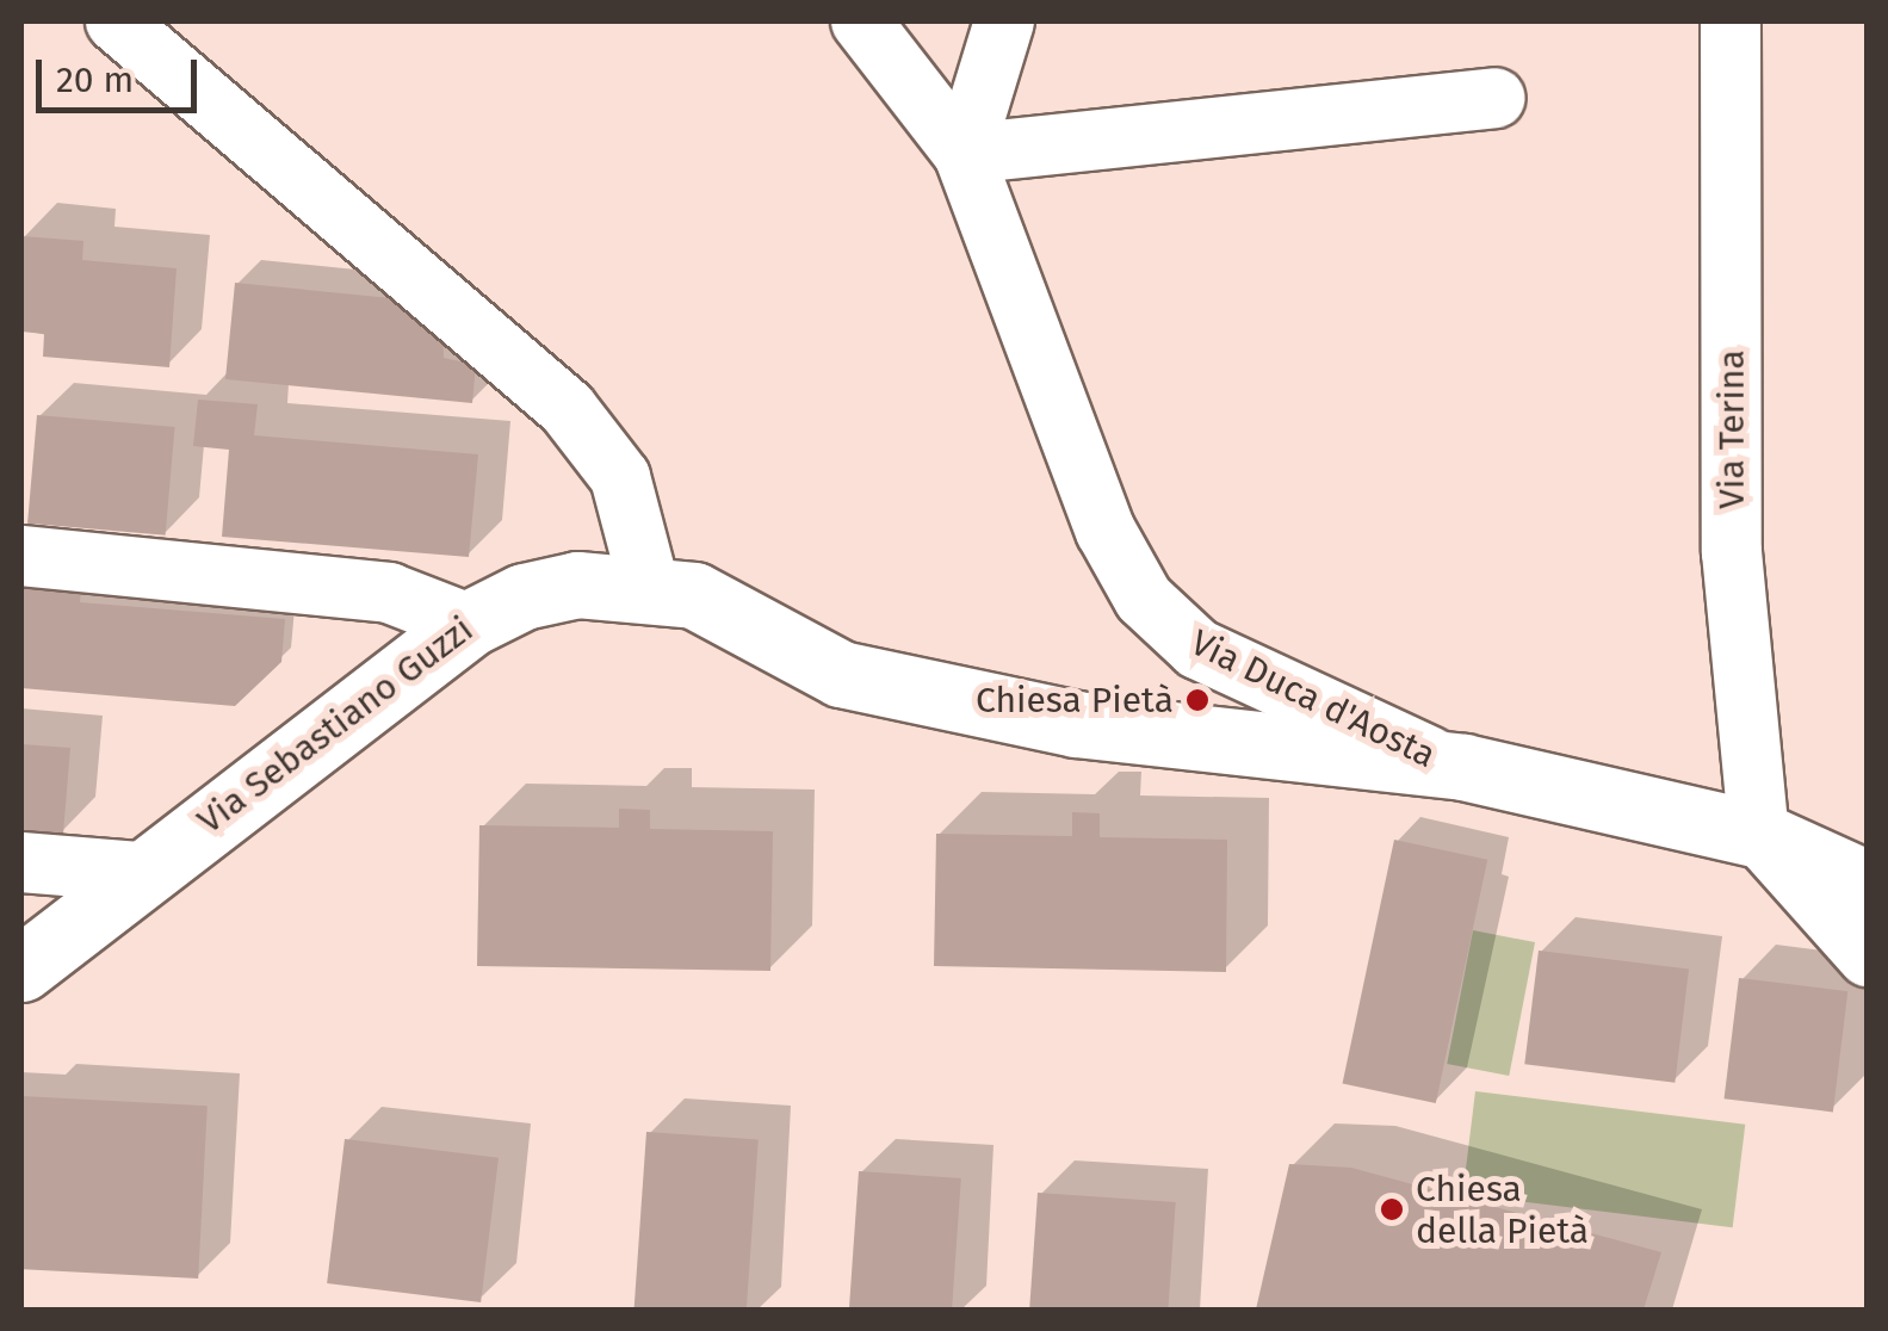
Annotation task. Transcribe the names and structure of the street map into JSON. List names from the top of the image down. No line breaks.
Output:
{"streets":{"main road":["Via Duca d'Aosta","Via Sebastiano Guzzi"],"street":["Via Terina"]},"crossings":[["Via Terina","Via Duca d'Aosta"],["Via Duca d'Aosta","Via Sebastiano Guzzi"]],"places":["Chiesa Pietà","Chiesa della Pietà"],"scale_bar":"20 m"}
